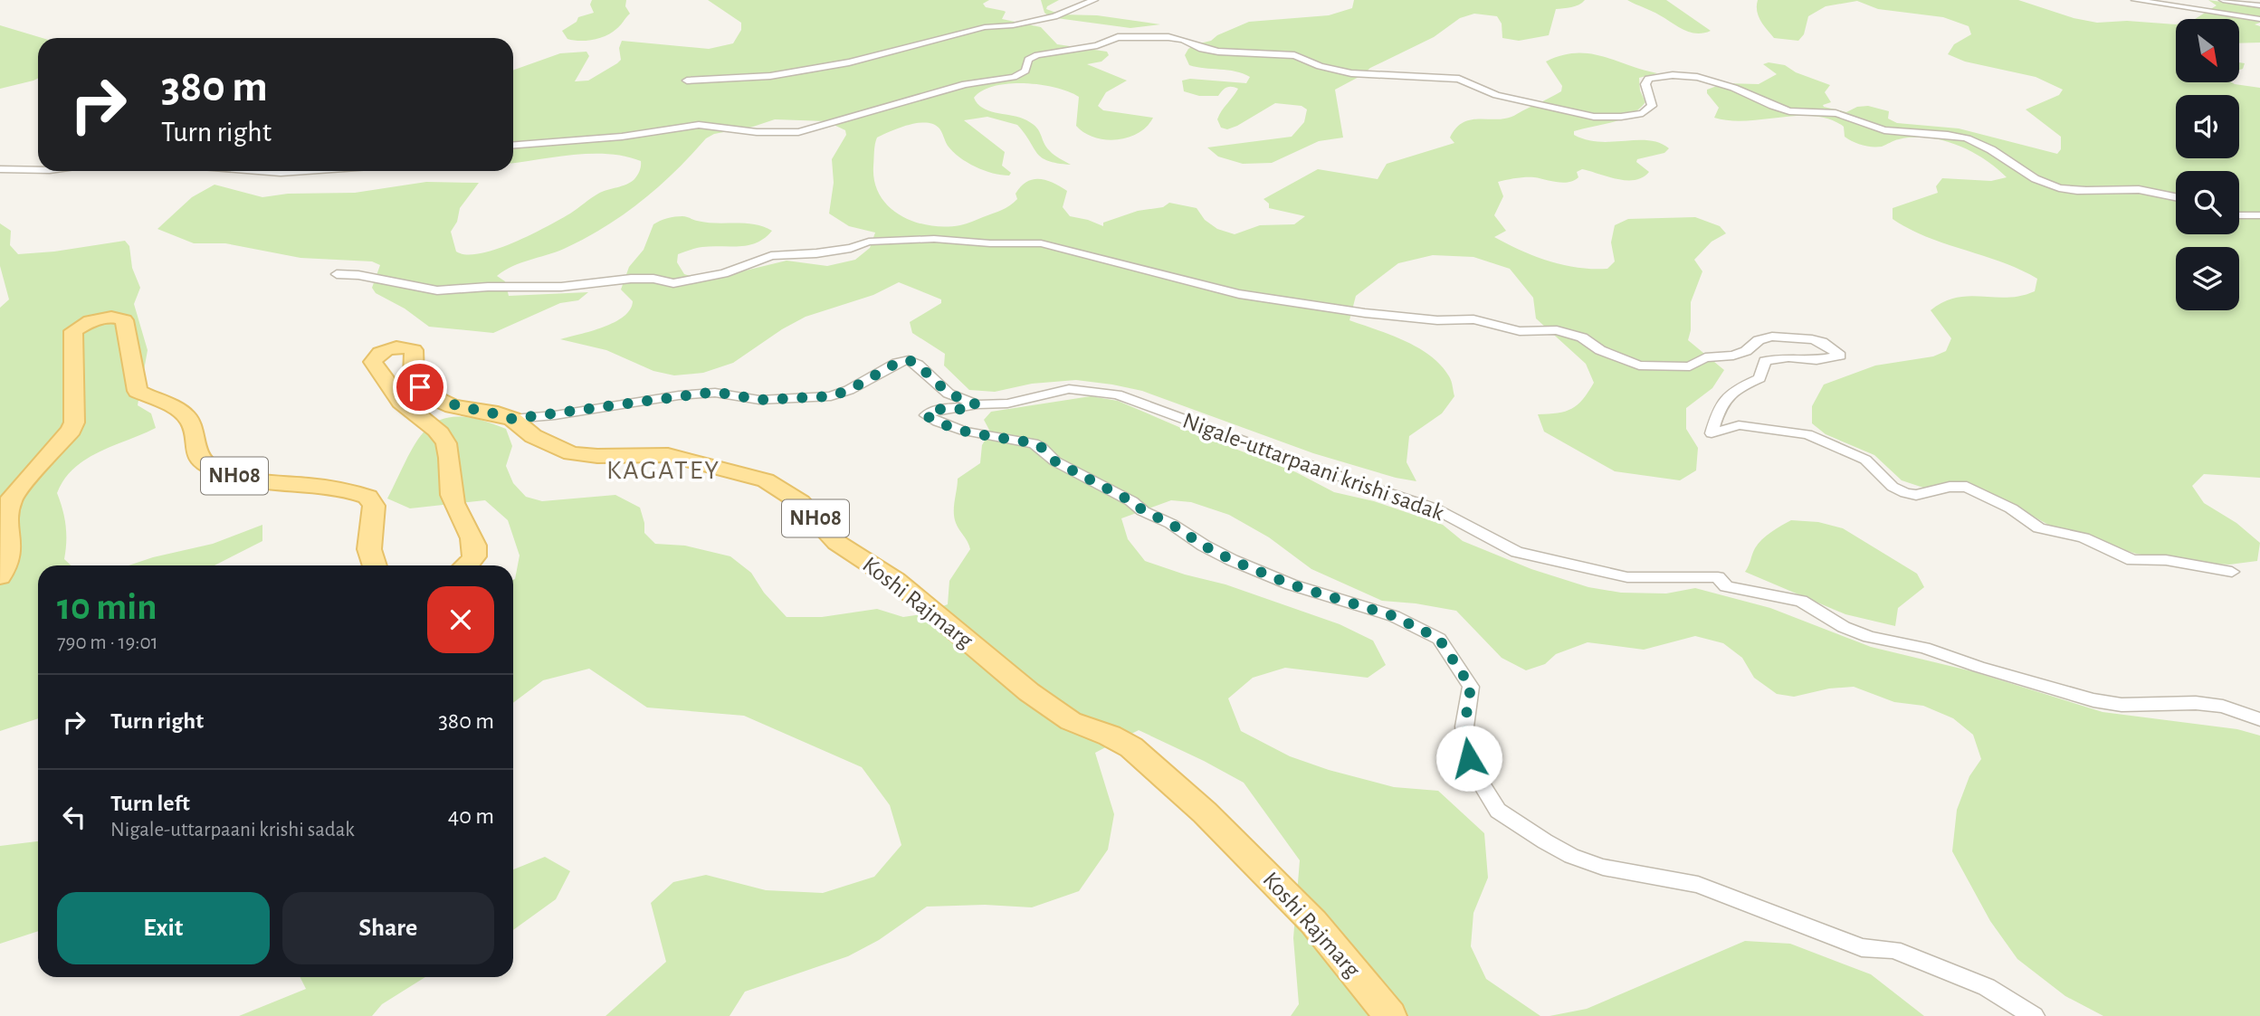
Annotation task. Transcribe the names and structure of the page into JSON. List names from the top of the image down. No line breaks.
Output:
{"streets":{"main road":["NH08","Koshi Rajmarg"],"street":["Nigale-uttarpaani krishi sadak"]},"crossings":[["Nigale-uttarpaani krishi sadak","Koshi Rajmarg"]],"districts":["KAGATEY"],"north":"bottom right","page":{"turn":["380 m","Turn right"],"heading":["10 min","790 m · 19:01"],"list":[{"name":"Turn right","value":"380 m"},{"name":"Turn left","note":"Nigale-uttarpaani krishi sadak","value":"40 m"}],"buttons":["Exit","Share"]}}
